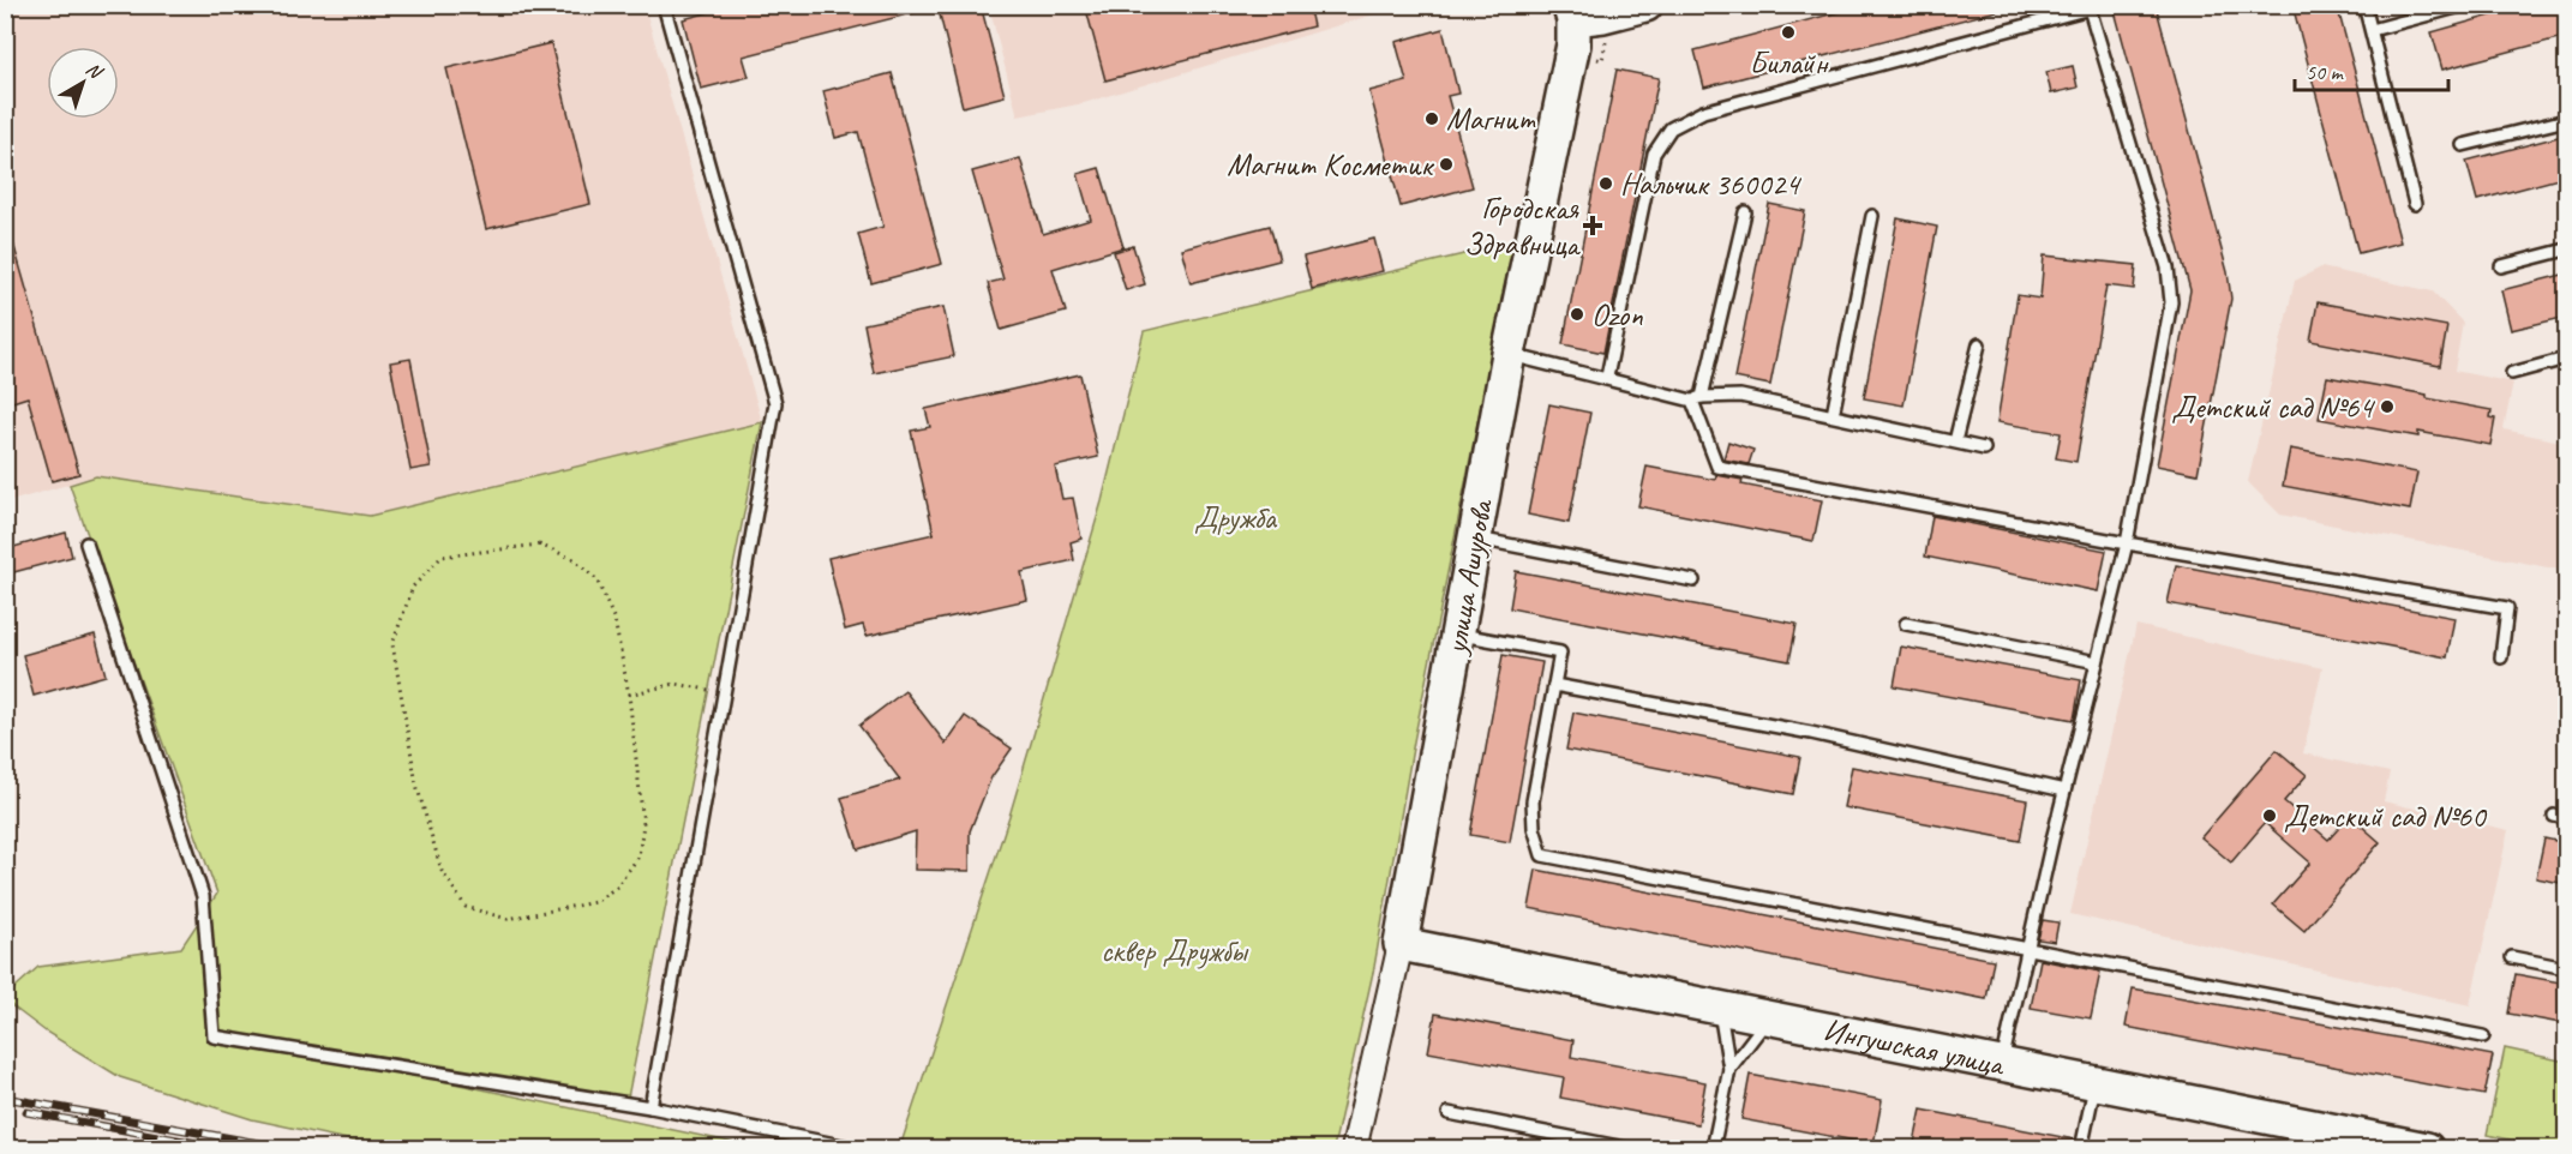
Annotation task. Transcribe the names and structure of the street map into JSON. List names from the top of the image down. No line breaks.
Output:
{"streets":{"street":["улица Ашурова","Ингушская улица"]},"crossings":[["улица Ашурова","Ингушская улица"]],"parks":["Дружба","сквер Дружбы"],"places":{"other":["Билайн","Магнит","Магнит Косметик","Нальчик 360024","Ozon","Детский сад №64","Детский сад №60"],"health":["Городская Здравница"]},"scale_bar":"50 m","north":"top right"}
